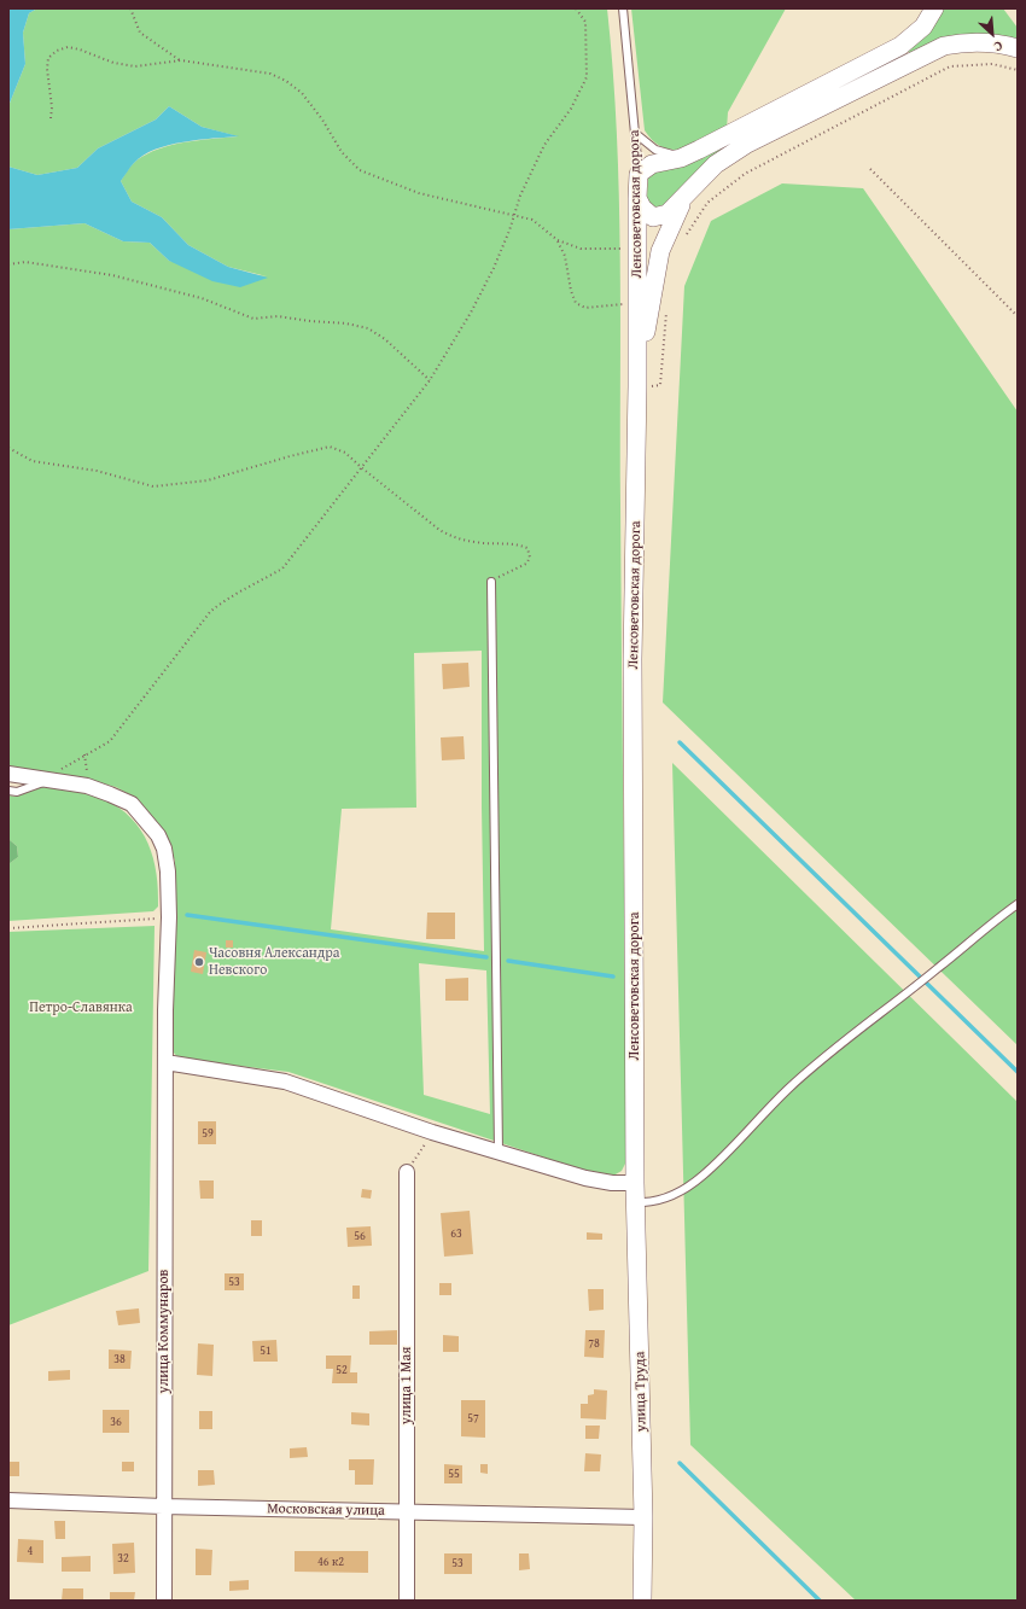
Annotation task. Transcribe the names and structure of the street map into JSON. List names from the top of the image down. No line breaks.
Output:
{"streets":{"street":["Ленсоветовская дорога","улица Коммунаров","улица 1 Мая","улица Труда","Московская улица"]},"crossings":[["Ленсоветовская дорога","улица Труда"],["улица Коммунаров","Московская улица"],["улица 1 Мая","Московская улица"],["улица Труда","Московская улица"]],"parks":["Петро-Славянка"],"places":["Часовня Александра Невского"],"house_numbers":["59","63","56","53","78","51","38","52","57","36","55","4","32","46 к2","53"],"north":"bottom right"}
